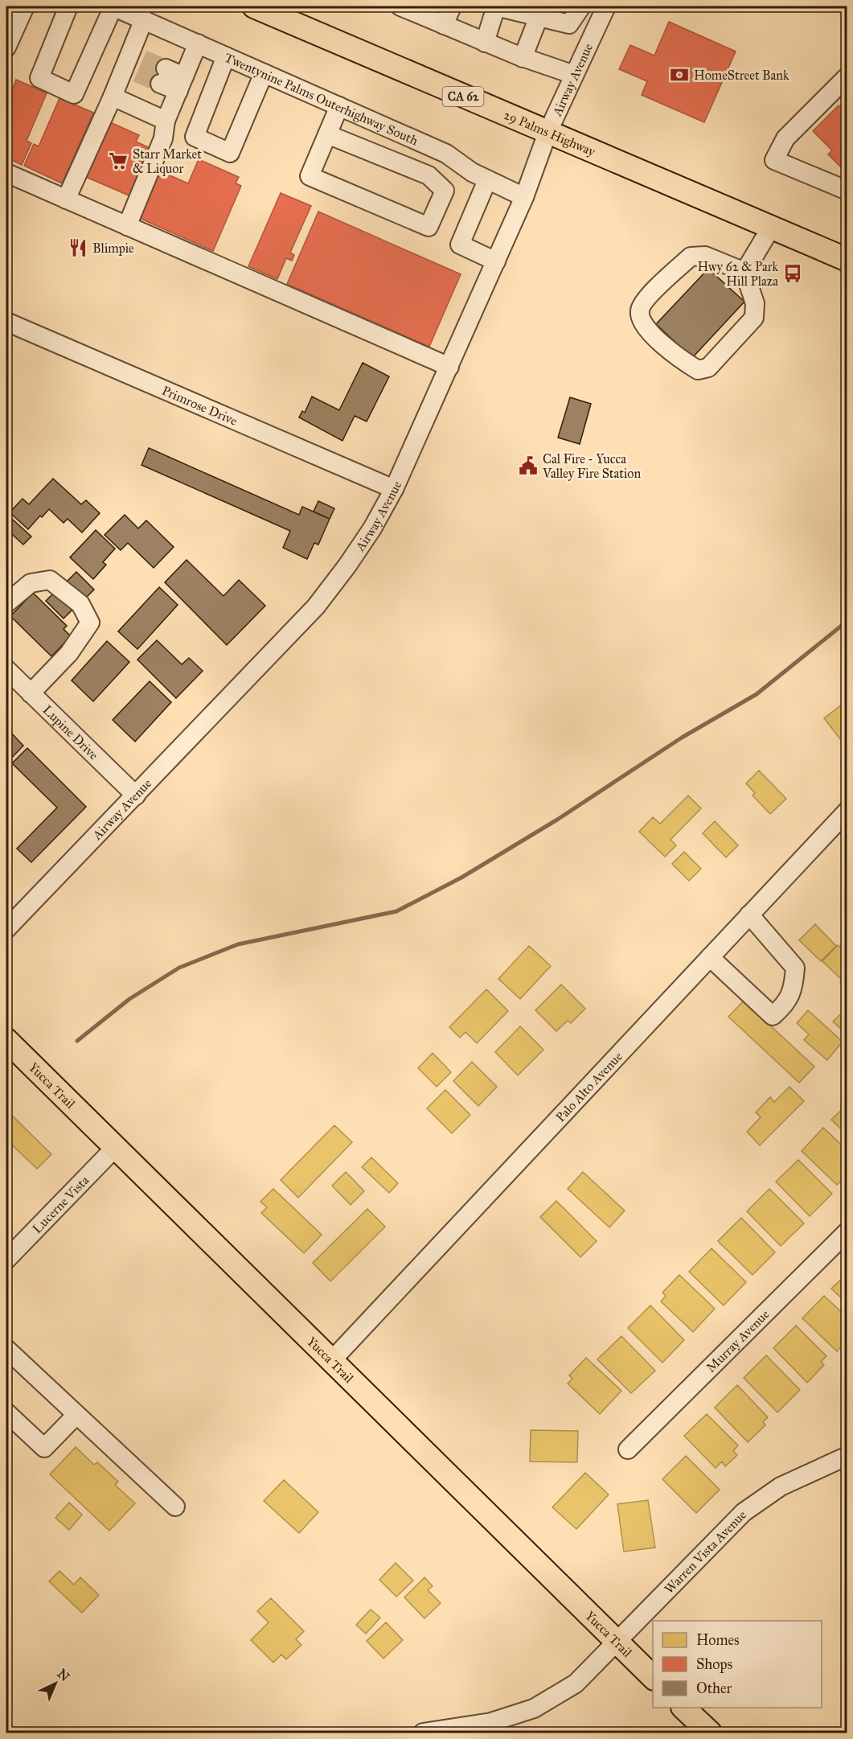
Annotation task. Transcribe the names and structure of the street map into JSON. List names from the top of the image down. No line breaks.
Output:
{"streets":{"main road":["CA 62","29 Palms Highway","Yucca Trail"],"street":["Airway Avenue","Twentynine Palms Outerhighway South","Primrose Drive","Lupine Drive","Palo Alto Avenue","Lucerne Vista","Murray Avenue","Warren Vista Avenue"]},"crossings":[["Airway Avenue","Twentynine Palms Outerhighway South"],["Airway Avenue","29 Palms Highway"],["Airway Avenue","Primrose Drive"],["Airway Avenue","Lupine Drive"],["Yucca Trail","Palo Alto Avenue"],["Yucca Trail","Lucerne Vista"],["Yucca Trail","Warren Vista Avenue"]],"places":{"bank":["HomeStreet Bank"],"supermarket":["Starr Market & Liquor"],"restaurant":["Blimpie"],"bus stop":["Hwy 62 & Park Hill Plaza"],"public building":["Cal Fire - Yucca Valley Fire Station"]},"legend":["Homes","Shops","Other"],"north":"top right"}
